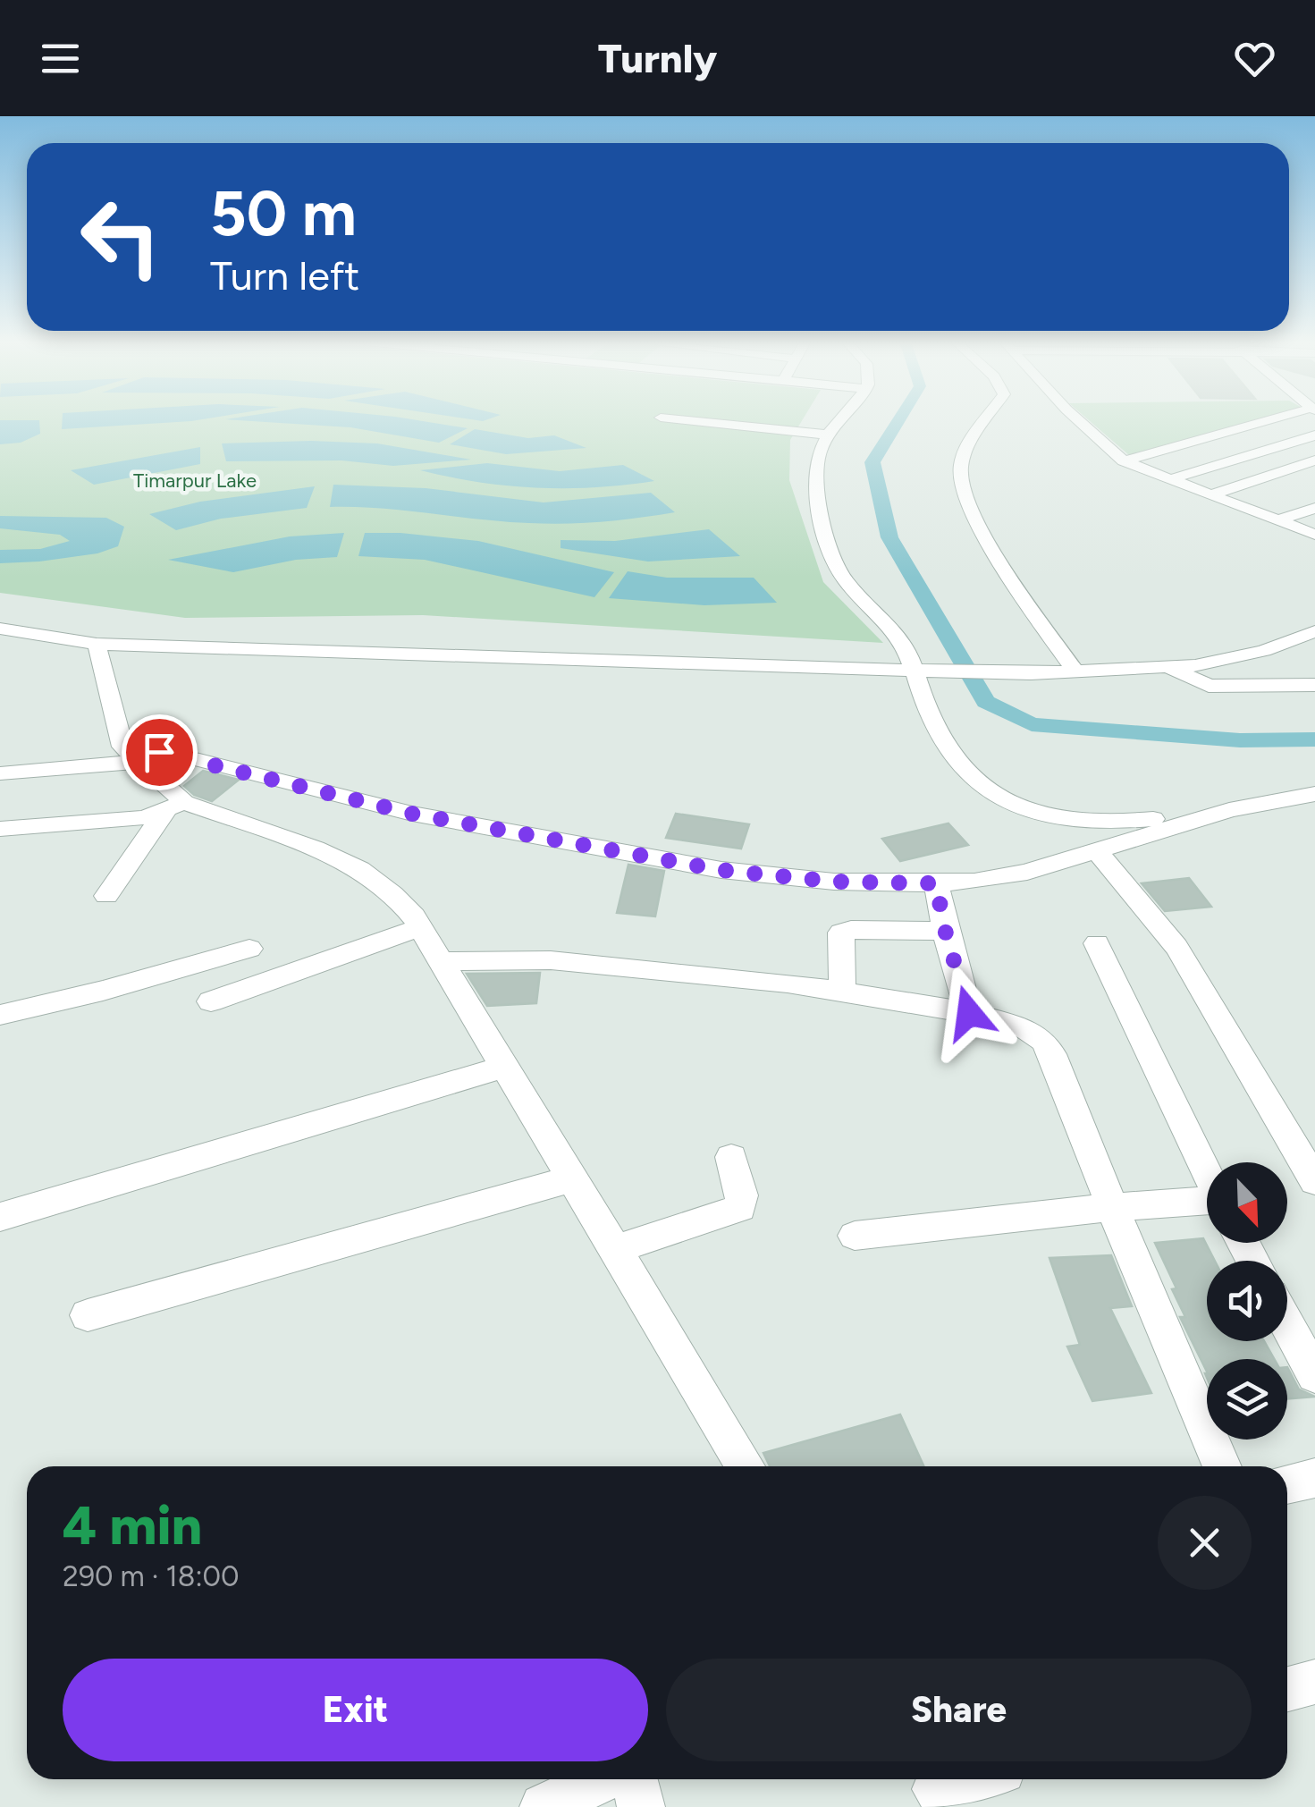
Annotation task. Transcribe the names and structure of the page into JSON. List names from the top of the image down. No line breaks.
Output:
{"parks":["Timarpur Lake"],"north":"bottom right","page":{"header":"Turnly","turn":["50 m","Turn left"],"heading":["4 min","290 m · 18:00"],"buttons":["Exit","Share"]}}
